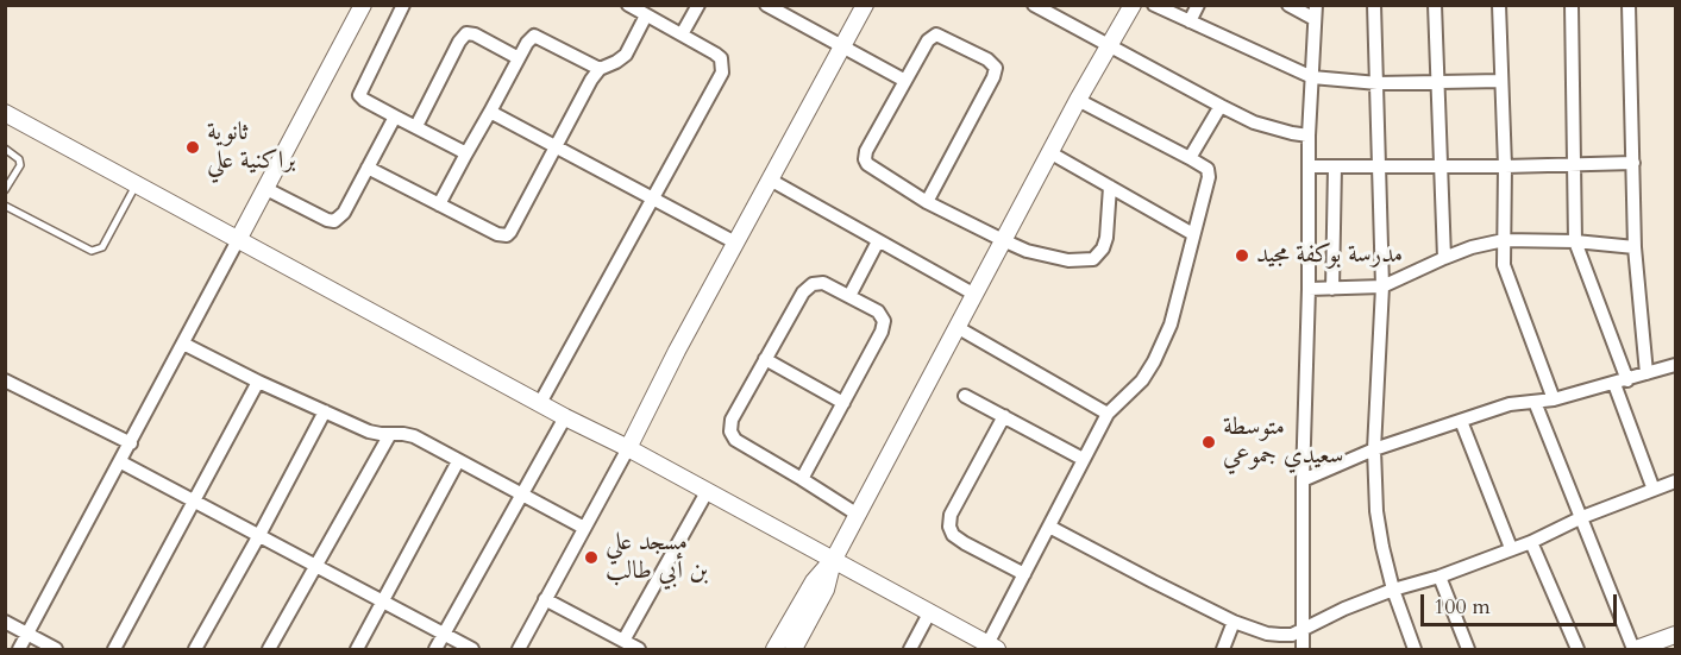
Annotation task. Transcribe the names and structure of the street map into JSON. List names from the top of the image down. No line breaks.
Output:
{"places":["ثانوية براكنية علي","مدرسة بوكفة مجيد","متوسطة سعيدي جموعي","مسجد علي بن أبي طالب"],"scale_bar":"100 m"}
